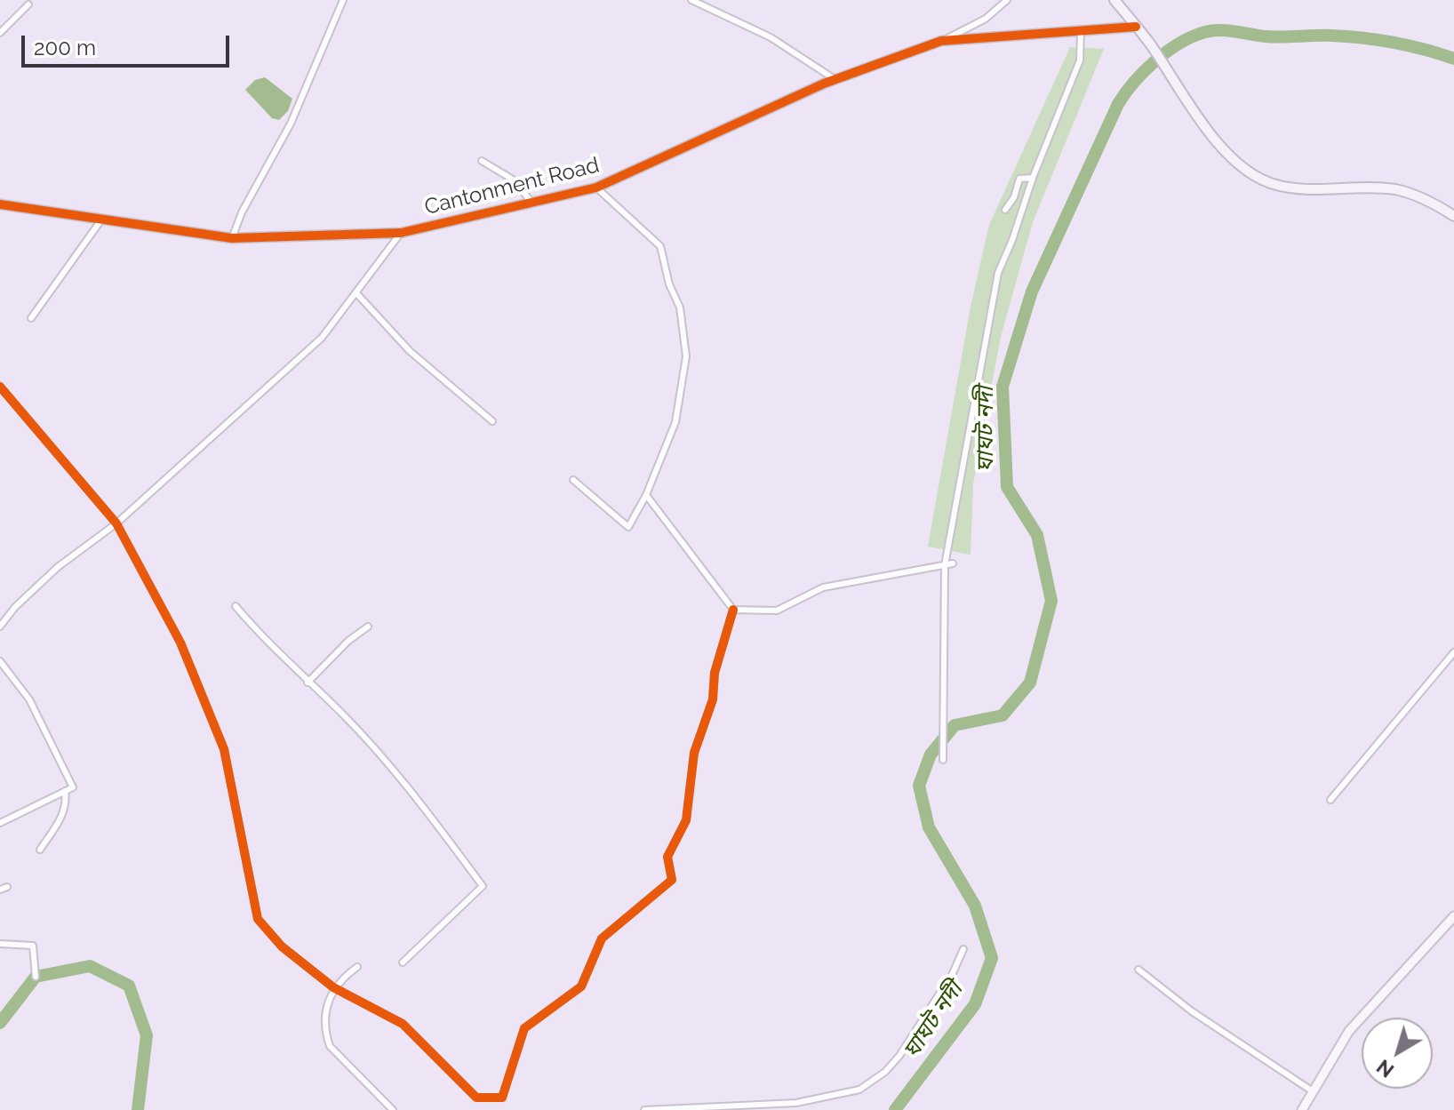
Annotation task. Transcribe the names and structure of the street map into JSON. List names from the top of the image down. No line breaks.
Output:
{"streets":{"street":["Cantonment Road"]},"water":["ঘাঘট নদী"],"scale_bar":"200 m","north":"bottom left"}
